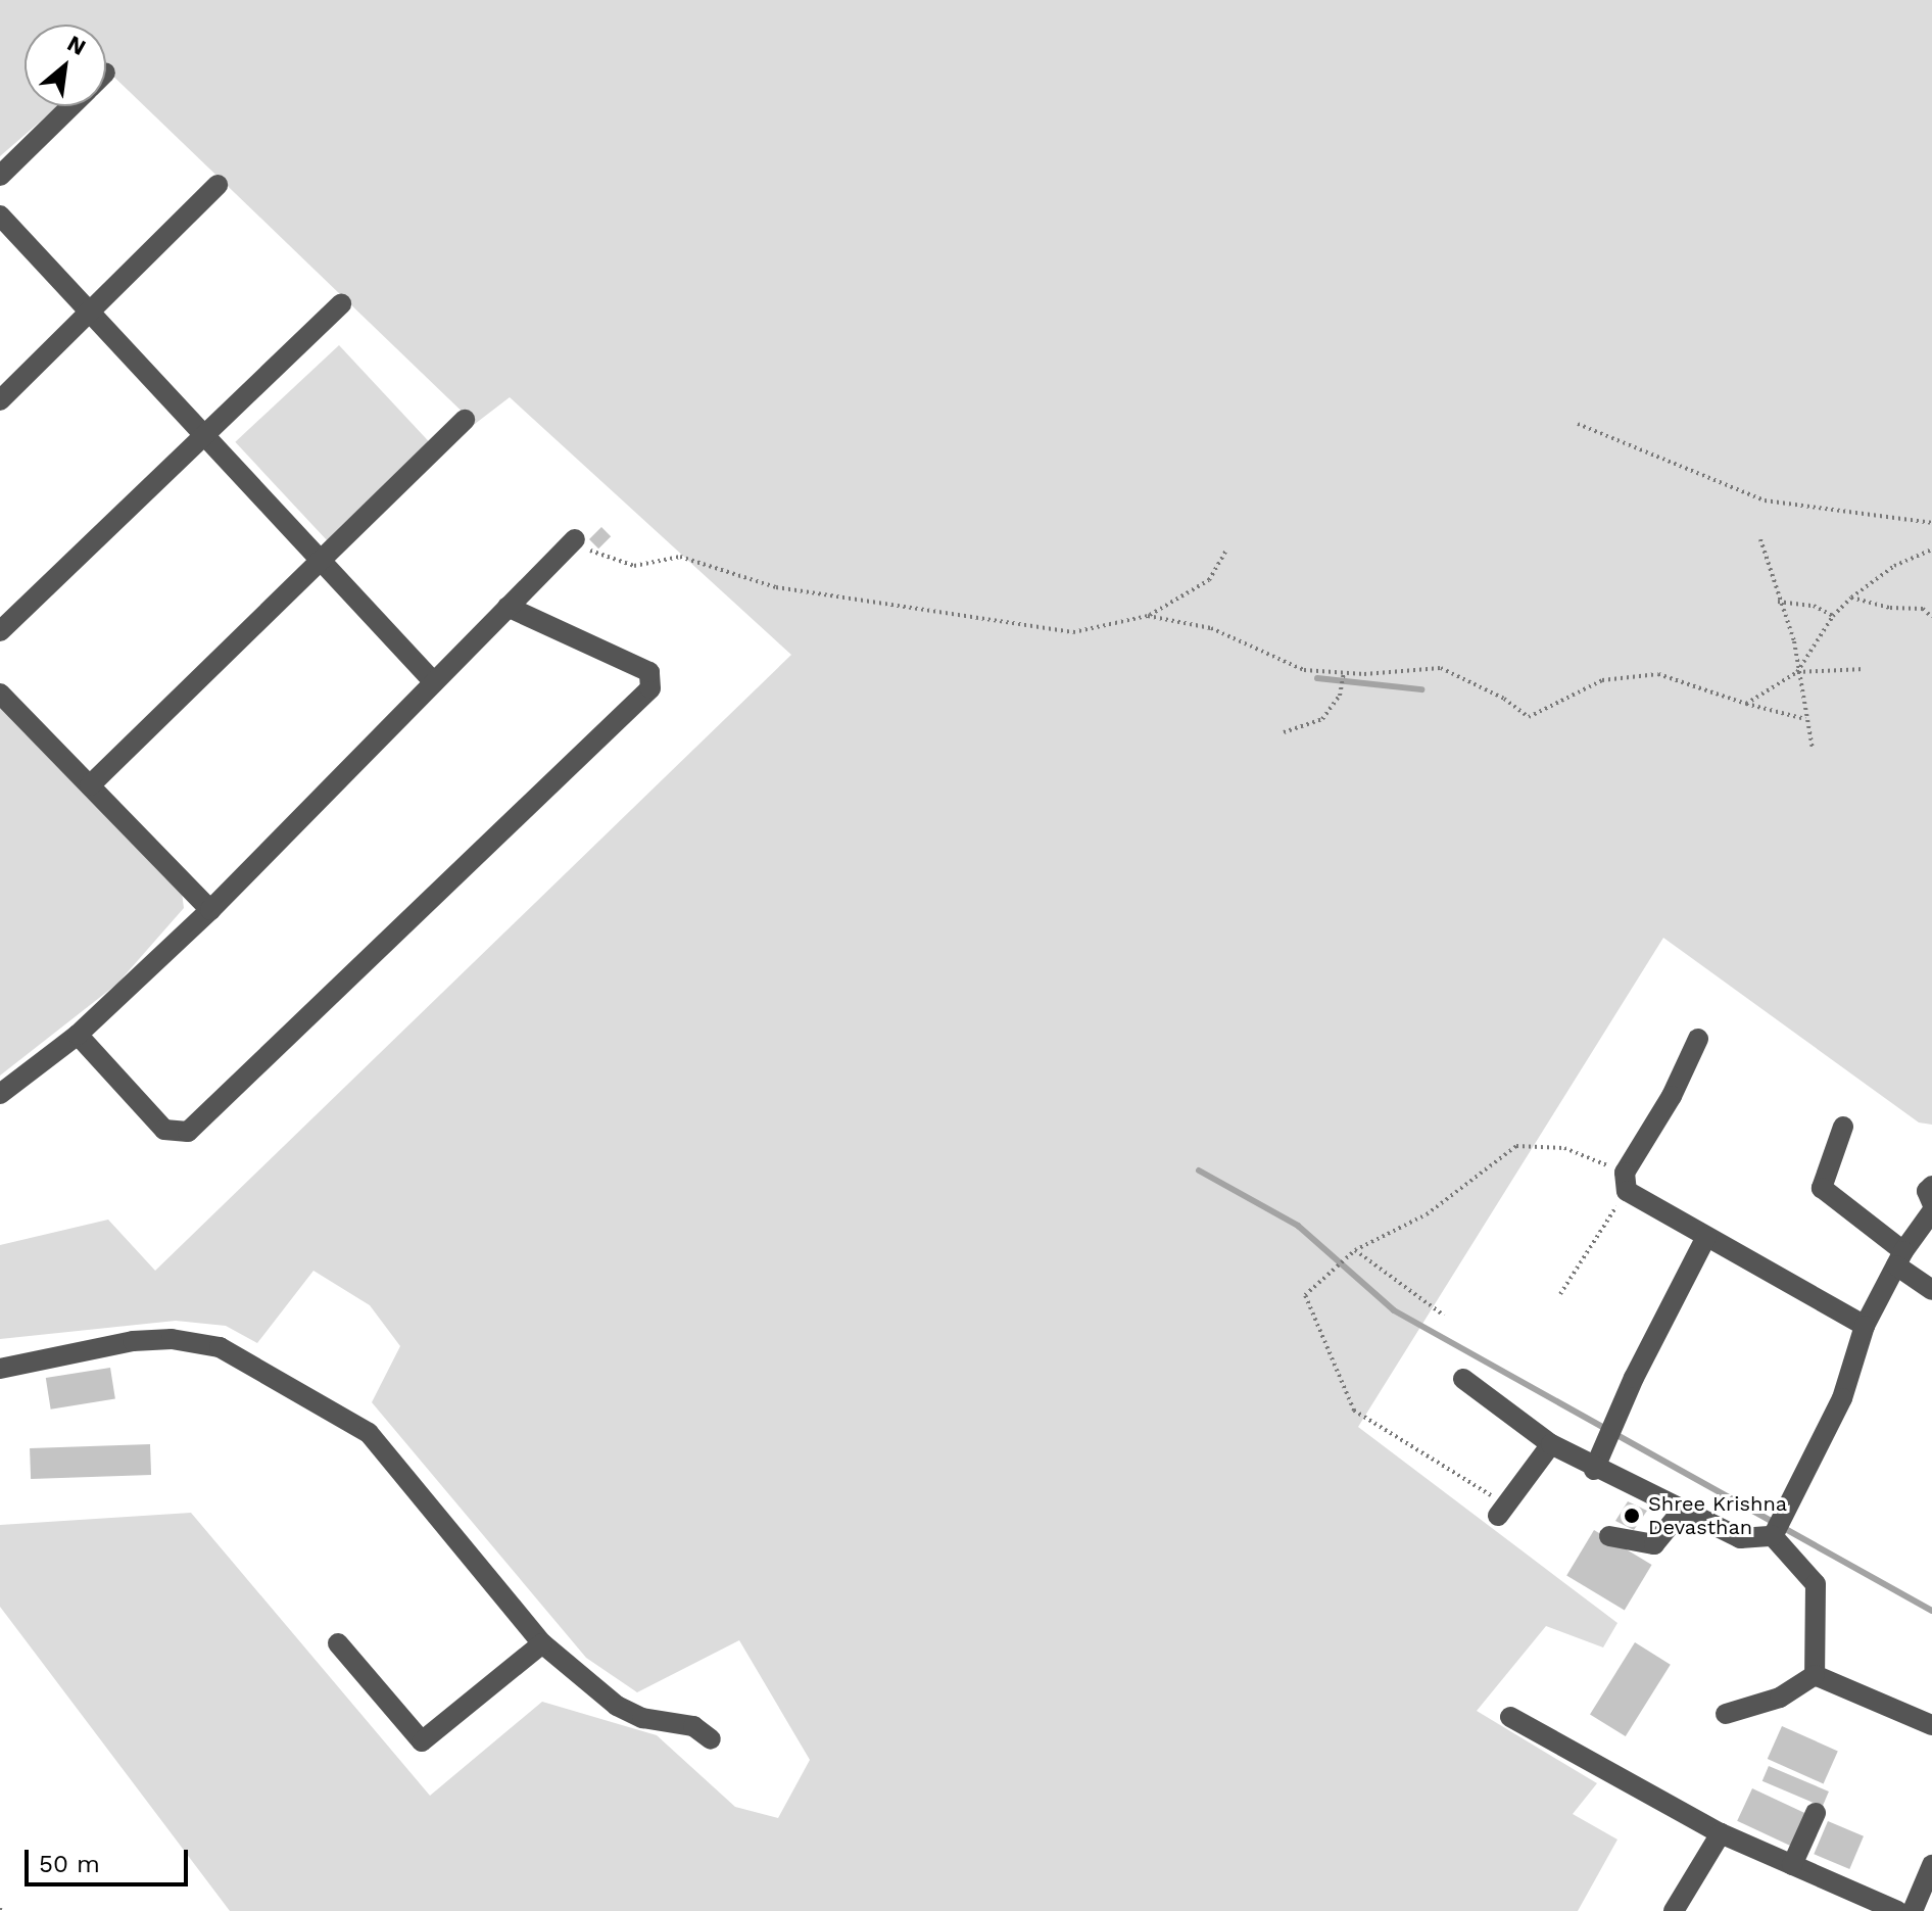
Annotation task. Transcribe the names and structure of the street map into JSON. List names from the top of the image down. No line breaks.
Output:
{"places":["Shree Krishna Devasthan"],"scale_bar":"50 m","north":"top right"}
